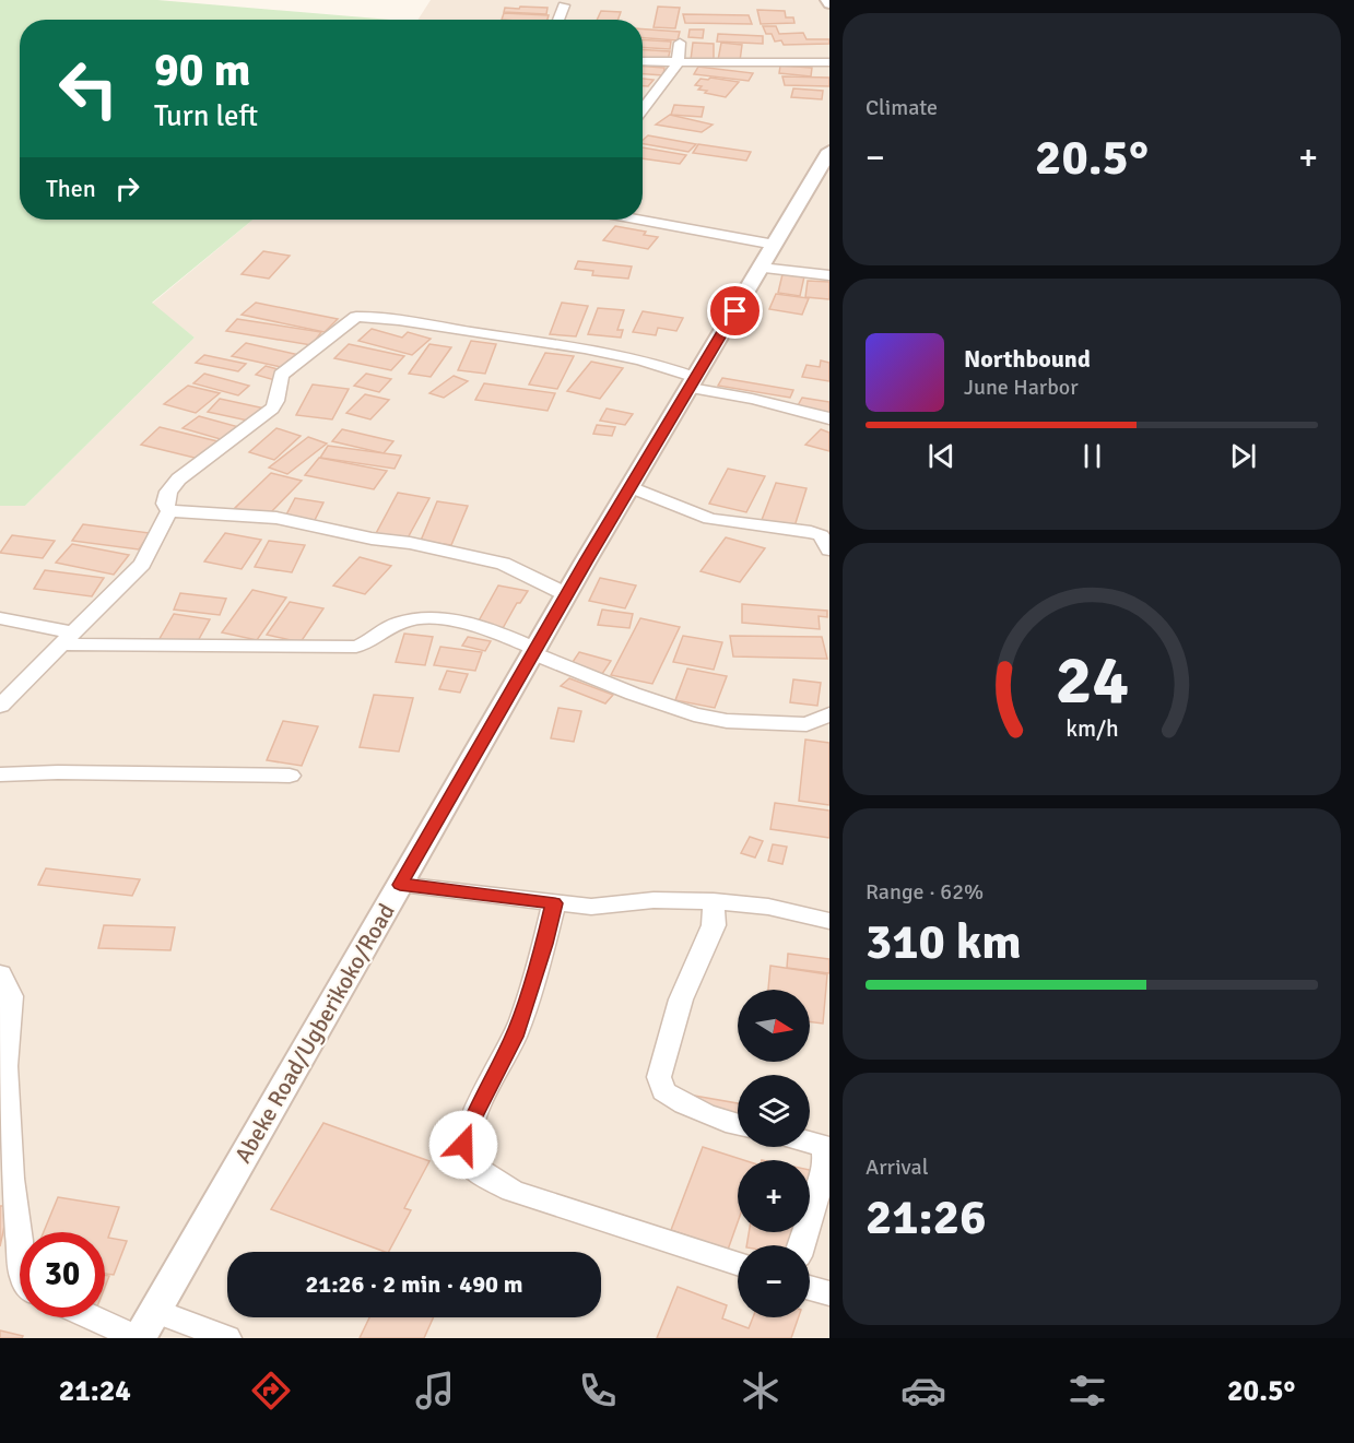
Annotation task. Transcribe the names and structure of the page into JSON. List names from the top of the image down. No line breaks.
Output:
{"streets":{"street":["Abeke Road/Ugberikoko/Road"]},"north":"right","page":{"tile":["Climate",["Range · 62%","310 km"],["Arrival","21:26"]],"turn":["90 m","Turn left"],"heat":["−","20.5°","+"],"then":"Then","song":["Northbound","June Harbor"],"map_buttons":["+","−"],"limit":"30","trip":"21:26 · 2 min · 490 m","tabs":["21:24","20.5°"],"gauge":["24","km/h"]}}
